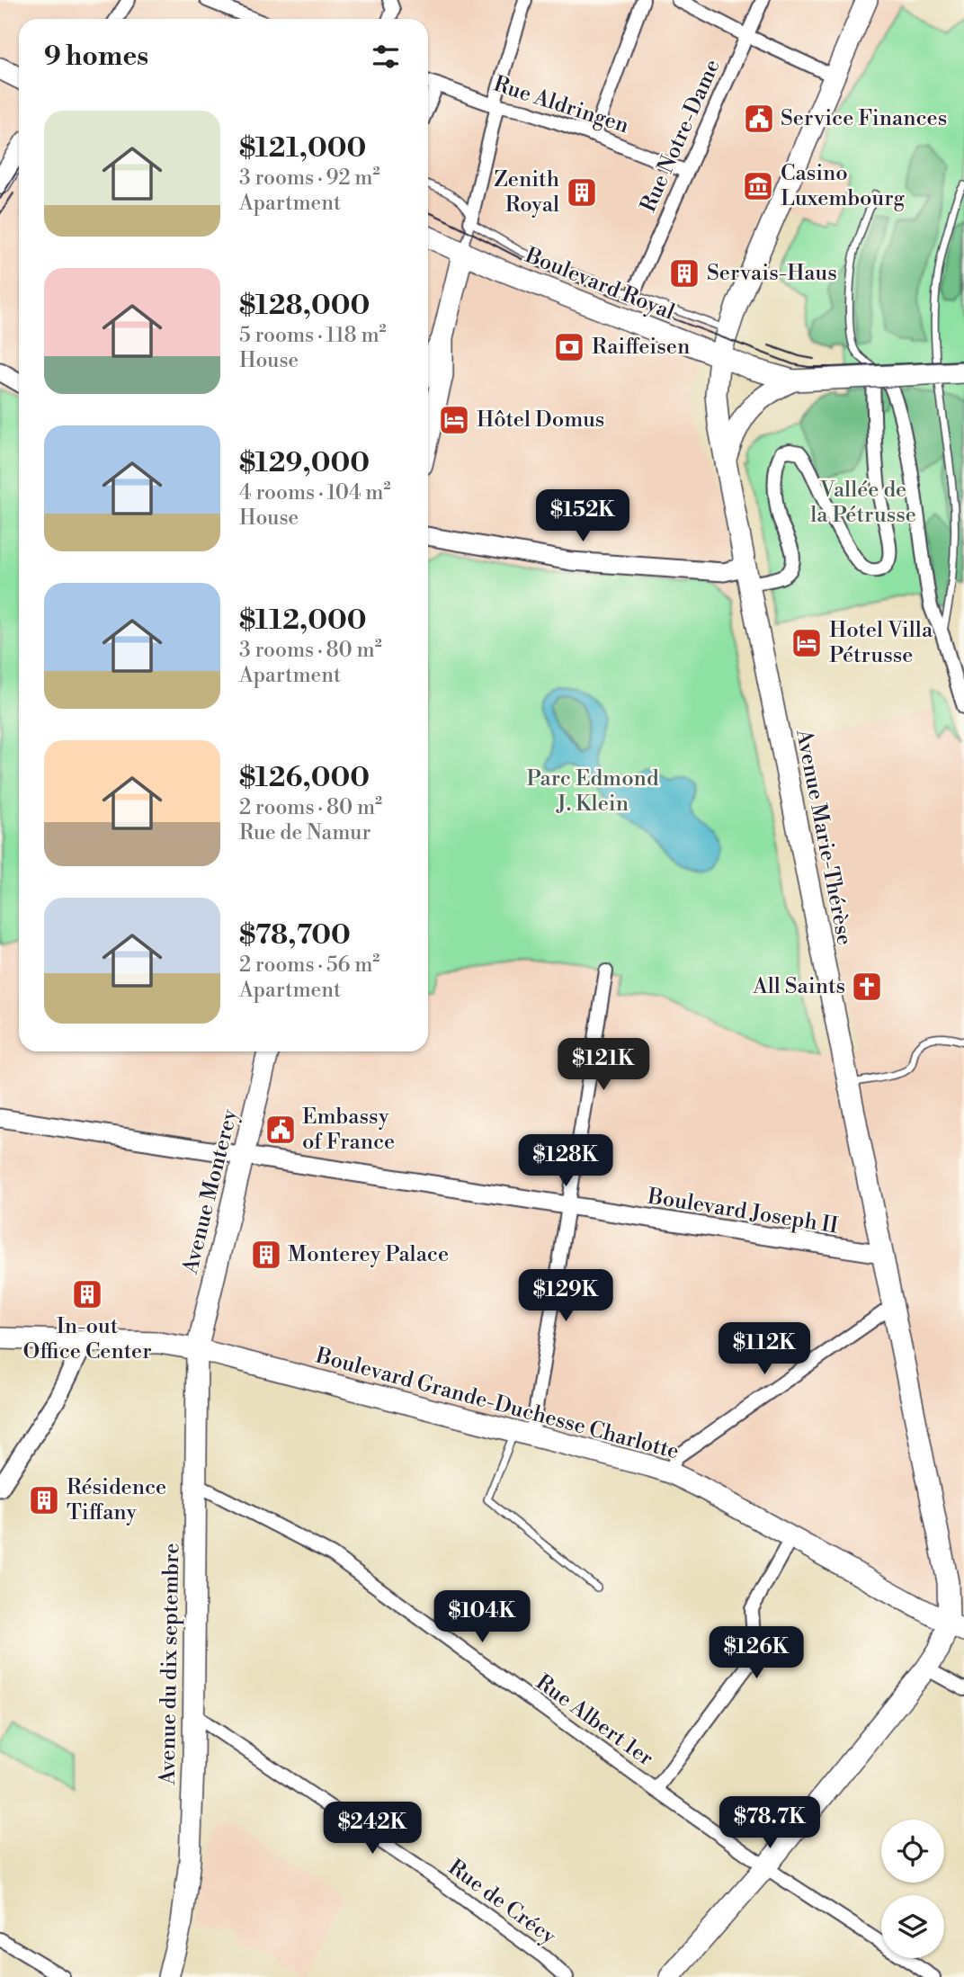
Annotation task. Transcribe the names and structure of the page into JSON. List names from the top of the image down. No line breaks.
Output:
{"streets":{"main road":["Boulevard Royal","Avenue Marie-Thérèse","Avenue Monterey","Boulevard Joseph II","Boulevard Grande-Duchesse Charlotte","Avenue du dix septembre"],"street":["Rue Aldringen","Rue Notre-Dame","Rue Albert 1er","Rue de Crécy"]},"crossings":[["Rue Aldringen","Rue Notre-Dame"],["Boulevard Royal","Avenue Marie-Thérèse"],["Avenue Marie-Thérèse","Boulevard Joseph II"],["Avenue Marie-Thérèse","Boulevard Grande-Duchesse Charlotte"],["Avenue Monterey","Boulevard Joseph II"],["Avenue Monterey","Boulevard Grande-Duchesse Charlotte"],["Avenue Monterey","Avenue du dix septembre"],["Boulevard Grande-Duchesse Charlotte","Avenue du dix septembre"],["Avenue du dix septembre","Rue Albert 1er"],["Avenue du dix septembre","Rue de Crécy"]],"parks":["Vallée de la Pétrusse","Parc Edmond J. Klein"],"places":{"public building":["Service Finances","Embassy of France"],"museum":["Casino Luxembourg"],"building":["Zenith Royal","Servais-Haus","Monterey Palace","In-out Office Center","Résidence Tiffany"],"bank":["Raiffeisen"],"hotel":["Hôtel Domus","Hotel Villa Pétrusse"],"church":["All Saints"]},"page":{"heading":"9 homes","list":[{"name":"$121,000","note":"3 rooms · 92 m² · Apartment"},{"name":"$128,000","note":"5 rooms · 118 m² · House"},{"name":"$129,000","note":"4 rooms · 104 m² · House"},{"name":"$112,000","note":"3 rooms · 80 m² · Apartment"},{"name":"$126,000","note":"2 rooms · 80 m² · Rue de Namur"},{"name":"$78,700","note":"2 rooms · 56 m² · Apartment"}],"price":["$152K","$121K","$128K","$129K","$112K","$104K","$126K","$78.7K","$242K"]}}
